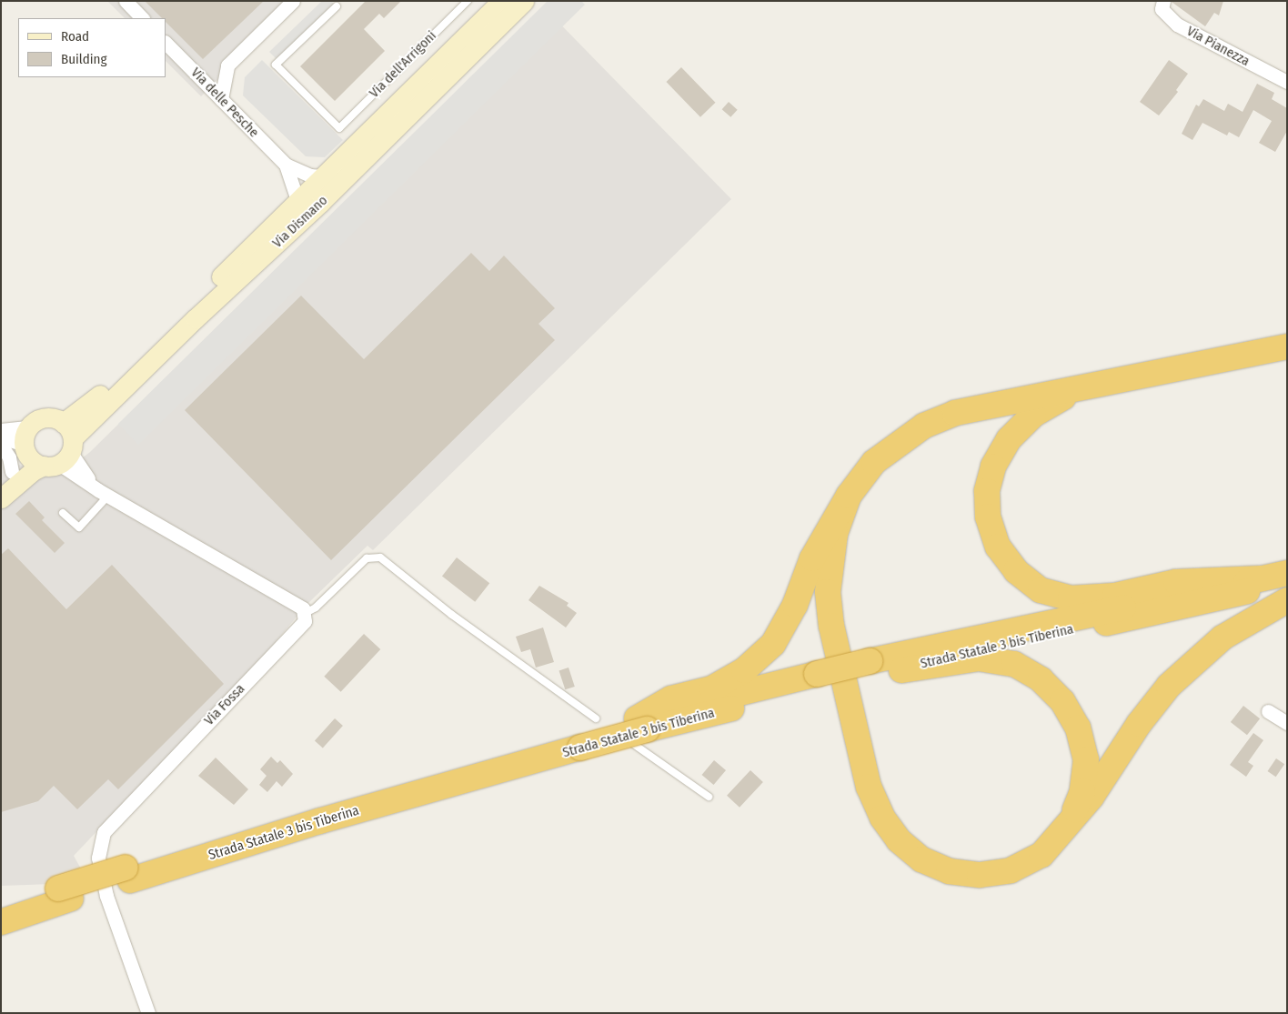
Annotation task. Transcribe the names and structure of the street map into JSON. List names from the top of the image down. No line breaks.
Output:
{"streets":{"highway":["Strada Statale 3 bis Tiberina"],"main road":["Via Dismano"],"street":["Via Pianezza","Via delle Pesche","Via Fossa"],"lane":["Via dell'Arrigoni"]},"crossings":[["Via delle Pesche","Via Dismano"]],"legend":["Road","Building"]}
